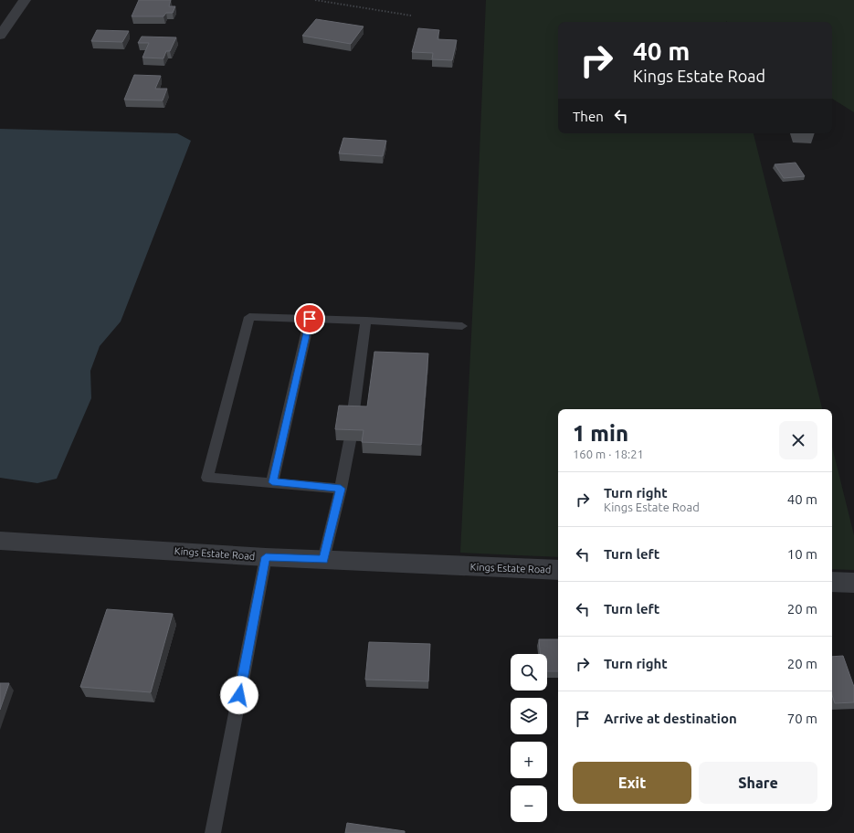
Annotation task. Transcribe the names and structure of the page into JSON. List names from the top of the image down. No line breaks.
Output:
{"streets":{"street":["Kings Estate Road"]},"page":{"turn":["40 m","Kings Estate Road"],"then":"Then","heading":["1 min","160 m · 18:21"],"list":[{"name":"Turn right","note":"Kings Estate Road","value":"40 m"},{"name":"Turn left","value":"10 m"},{"name":"Turn left","value":"20 m"},{"name":"Turn right","value":"20 m"},{"name":"Arrive at destination","value":"70 m"}],"map_buttons":["+","−"],"buttons":["Exit","Share"]}}
